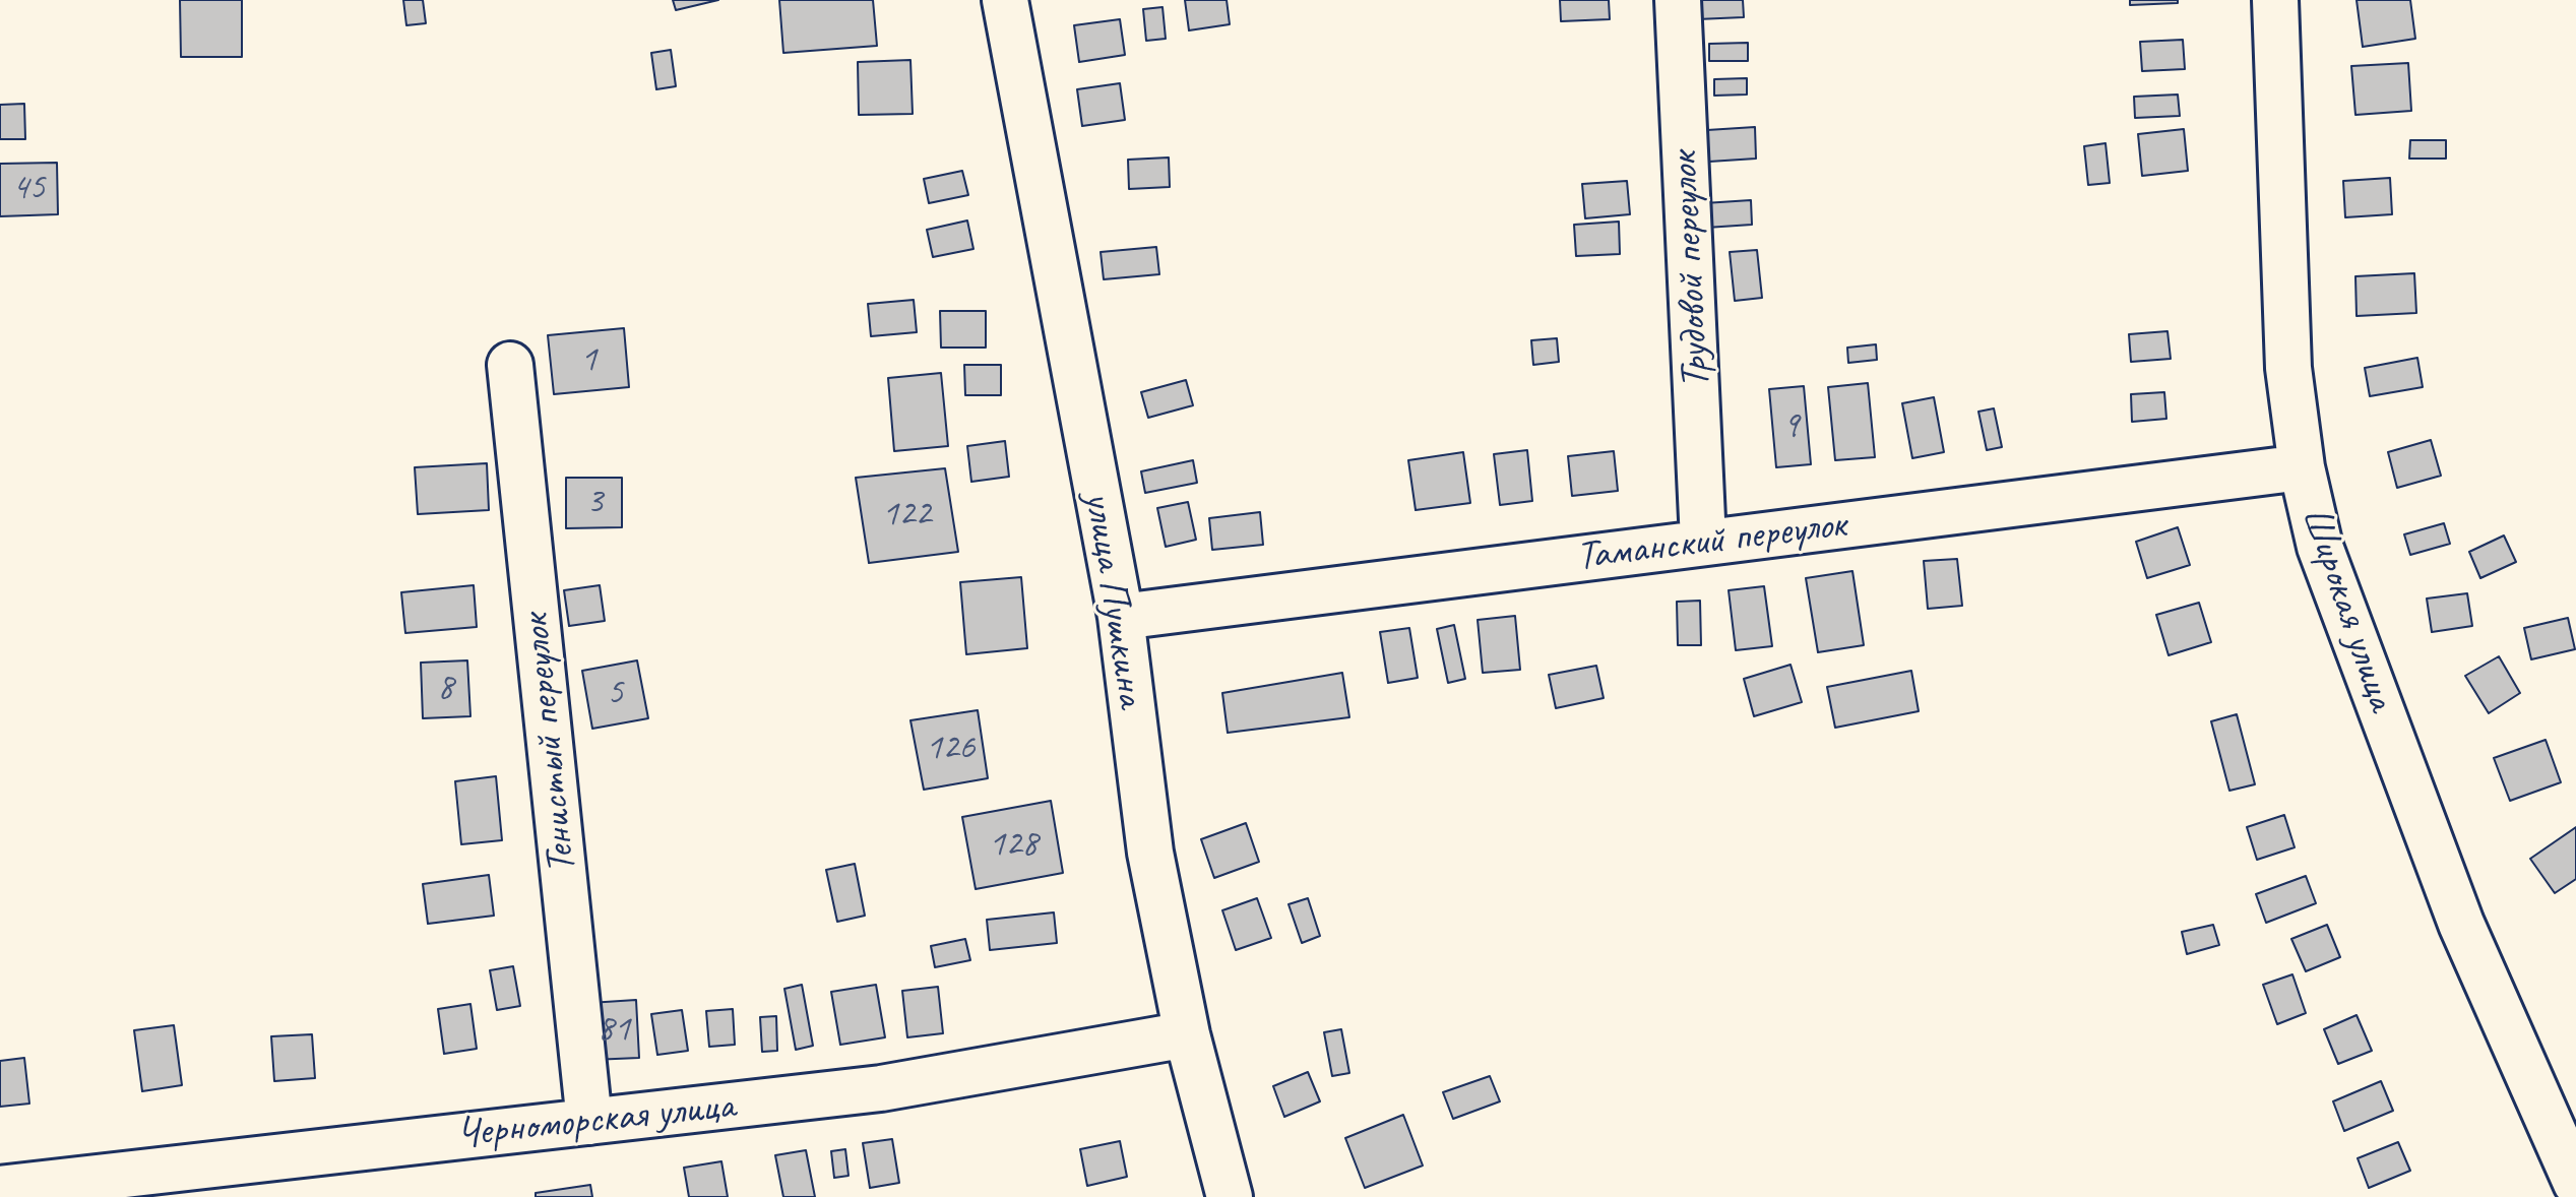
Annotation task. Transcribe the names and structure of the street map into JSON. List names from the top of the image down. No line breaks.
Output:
{"streets":{"street":["Трудовой переулок","Таманский переулок","улица Пушкина","Широкая улица","Тенистый переулок","Черноморская улица"]},"crossings":[["Трудовой переулок","Таманский переулок"],["Таманский переулок","улица Пушкина"],["Таманский переулок","Широкая улица"],["улица Пушкина","Черноморская улица"],["Тенистый переулок","Черноморская улица"]],"house_numbers":["45","1","9","3","122","8","5","126","128","81"]}
